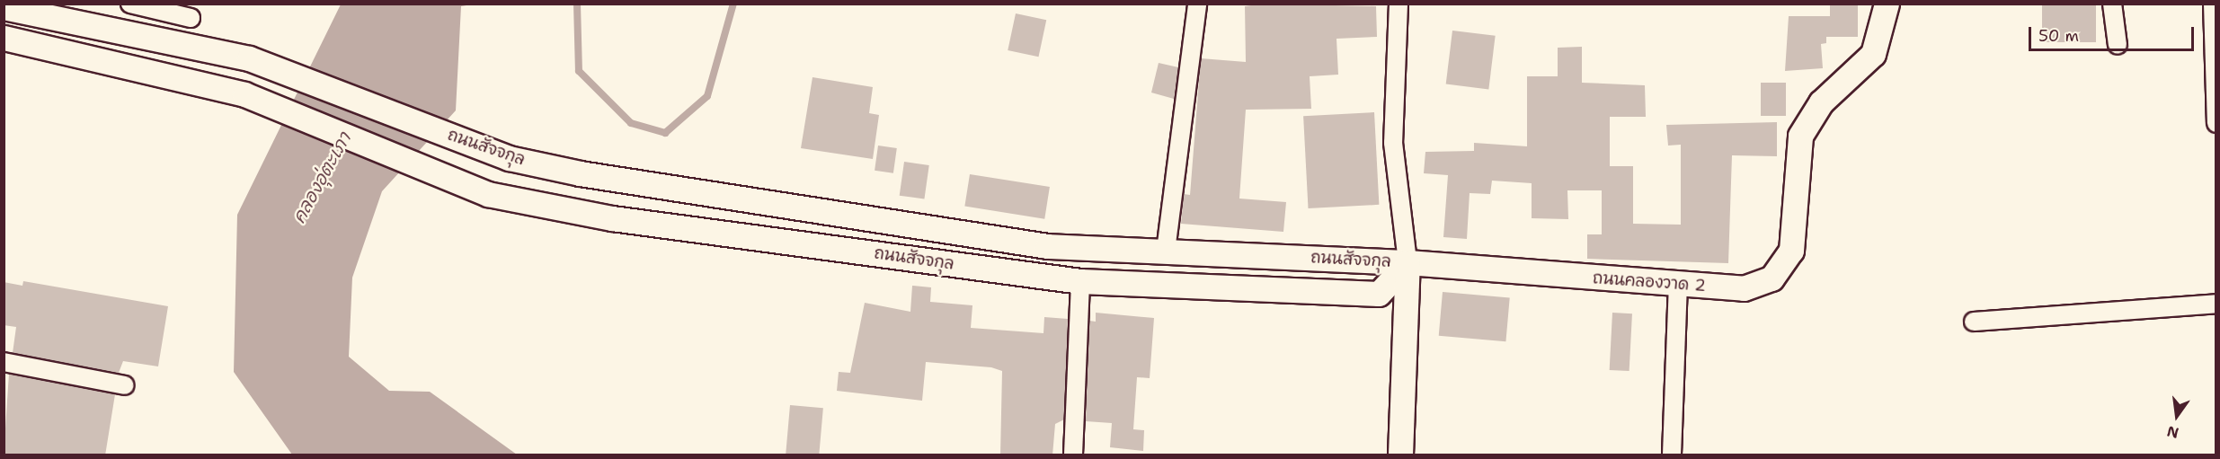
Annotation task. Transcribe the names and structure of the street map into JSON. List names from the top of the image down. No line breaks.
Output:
{"streets":{"street":["ถนนสัจจกุล","ถนนคลองวาด 2"]},"crossings":[["ถนนสัจจกุล","ถนนคลองวาด 2"]],"water":["คลองอุ่ตะเภา"],"scale_bar":"50 m","north":"bottom"}
